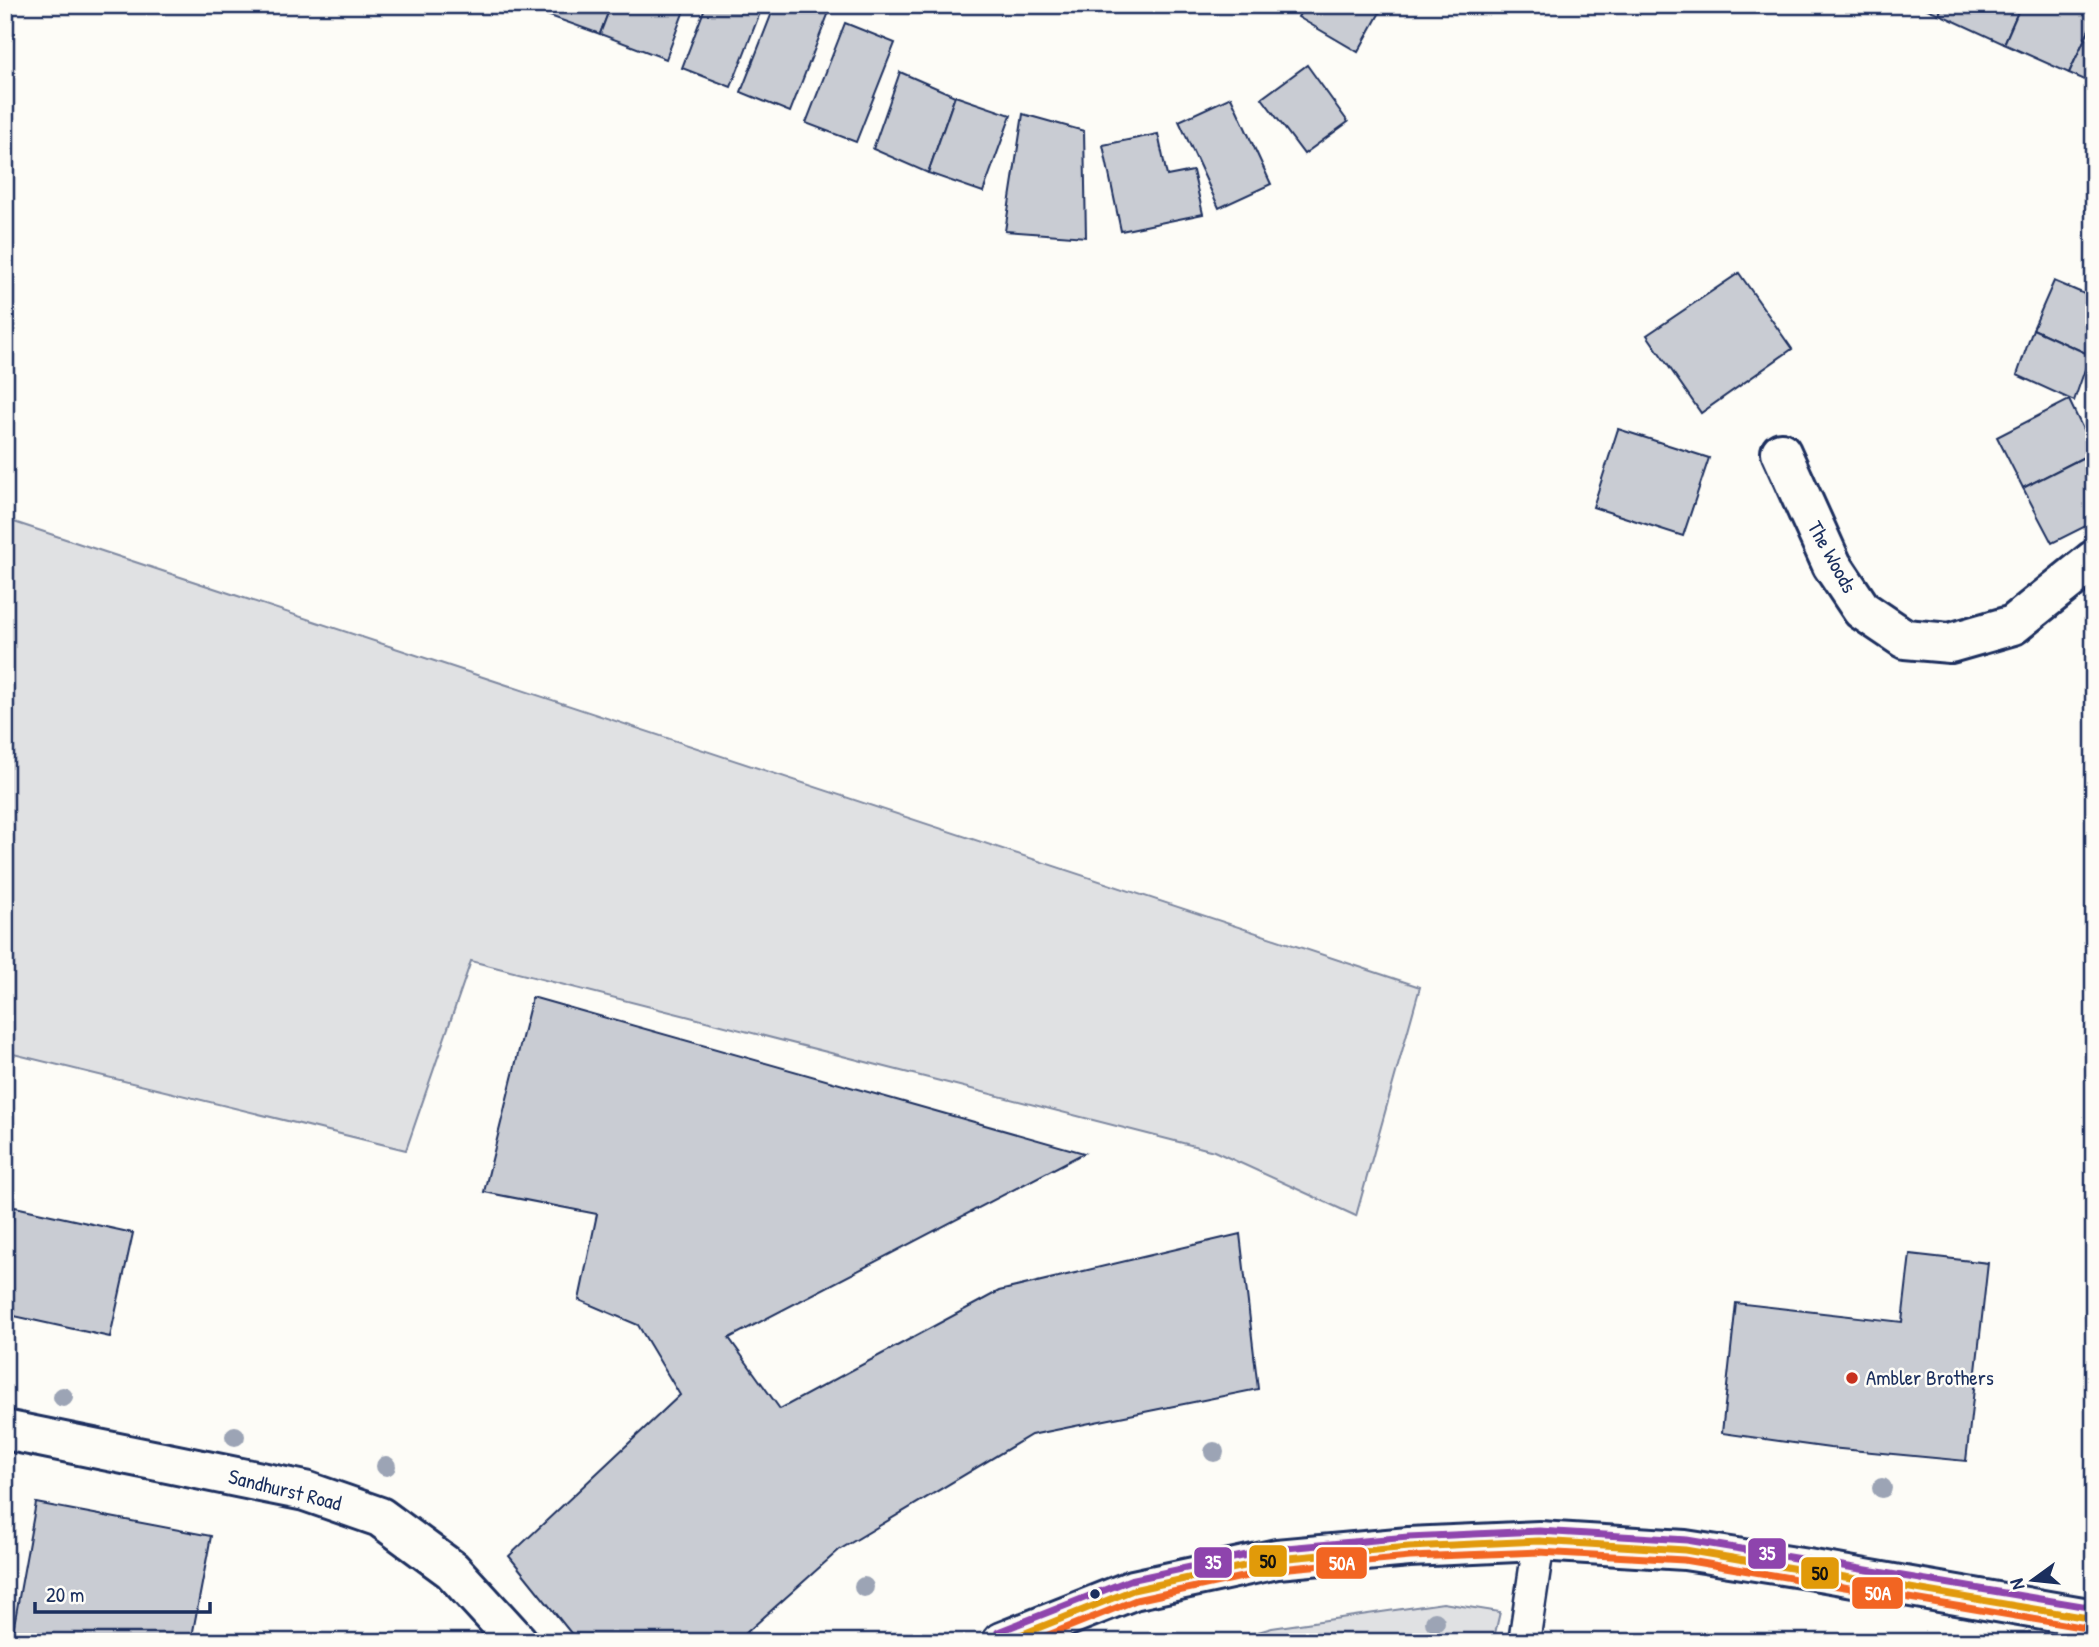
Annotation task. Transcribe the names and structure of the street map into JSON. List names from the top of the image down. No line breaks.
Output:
{"streets":{"main road":["The Woods","Sandhurst Road"]},"places":["Ambler Brothers"],"lines":["transit line 35","transit line 50","transit line 50A"],"scale_bar":"20 m","north":"left"}
